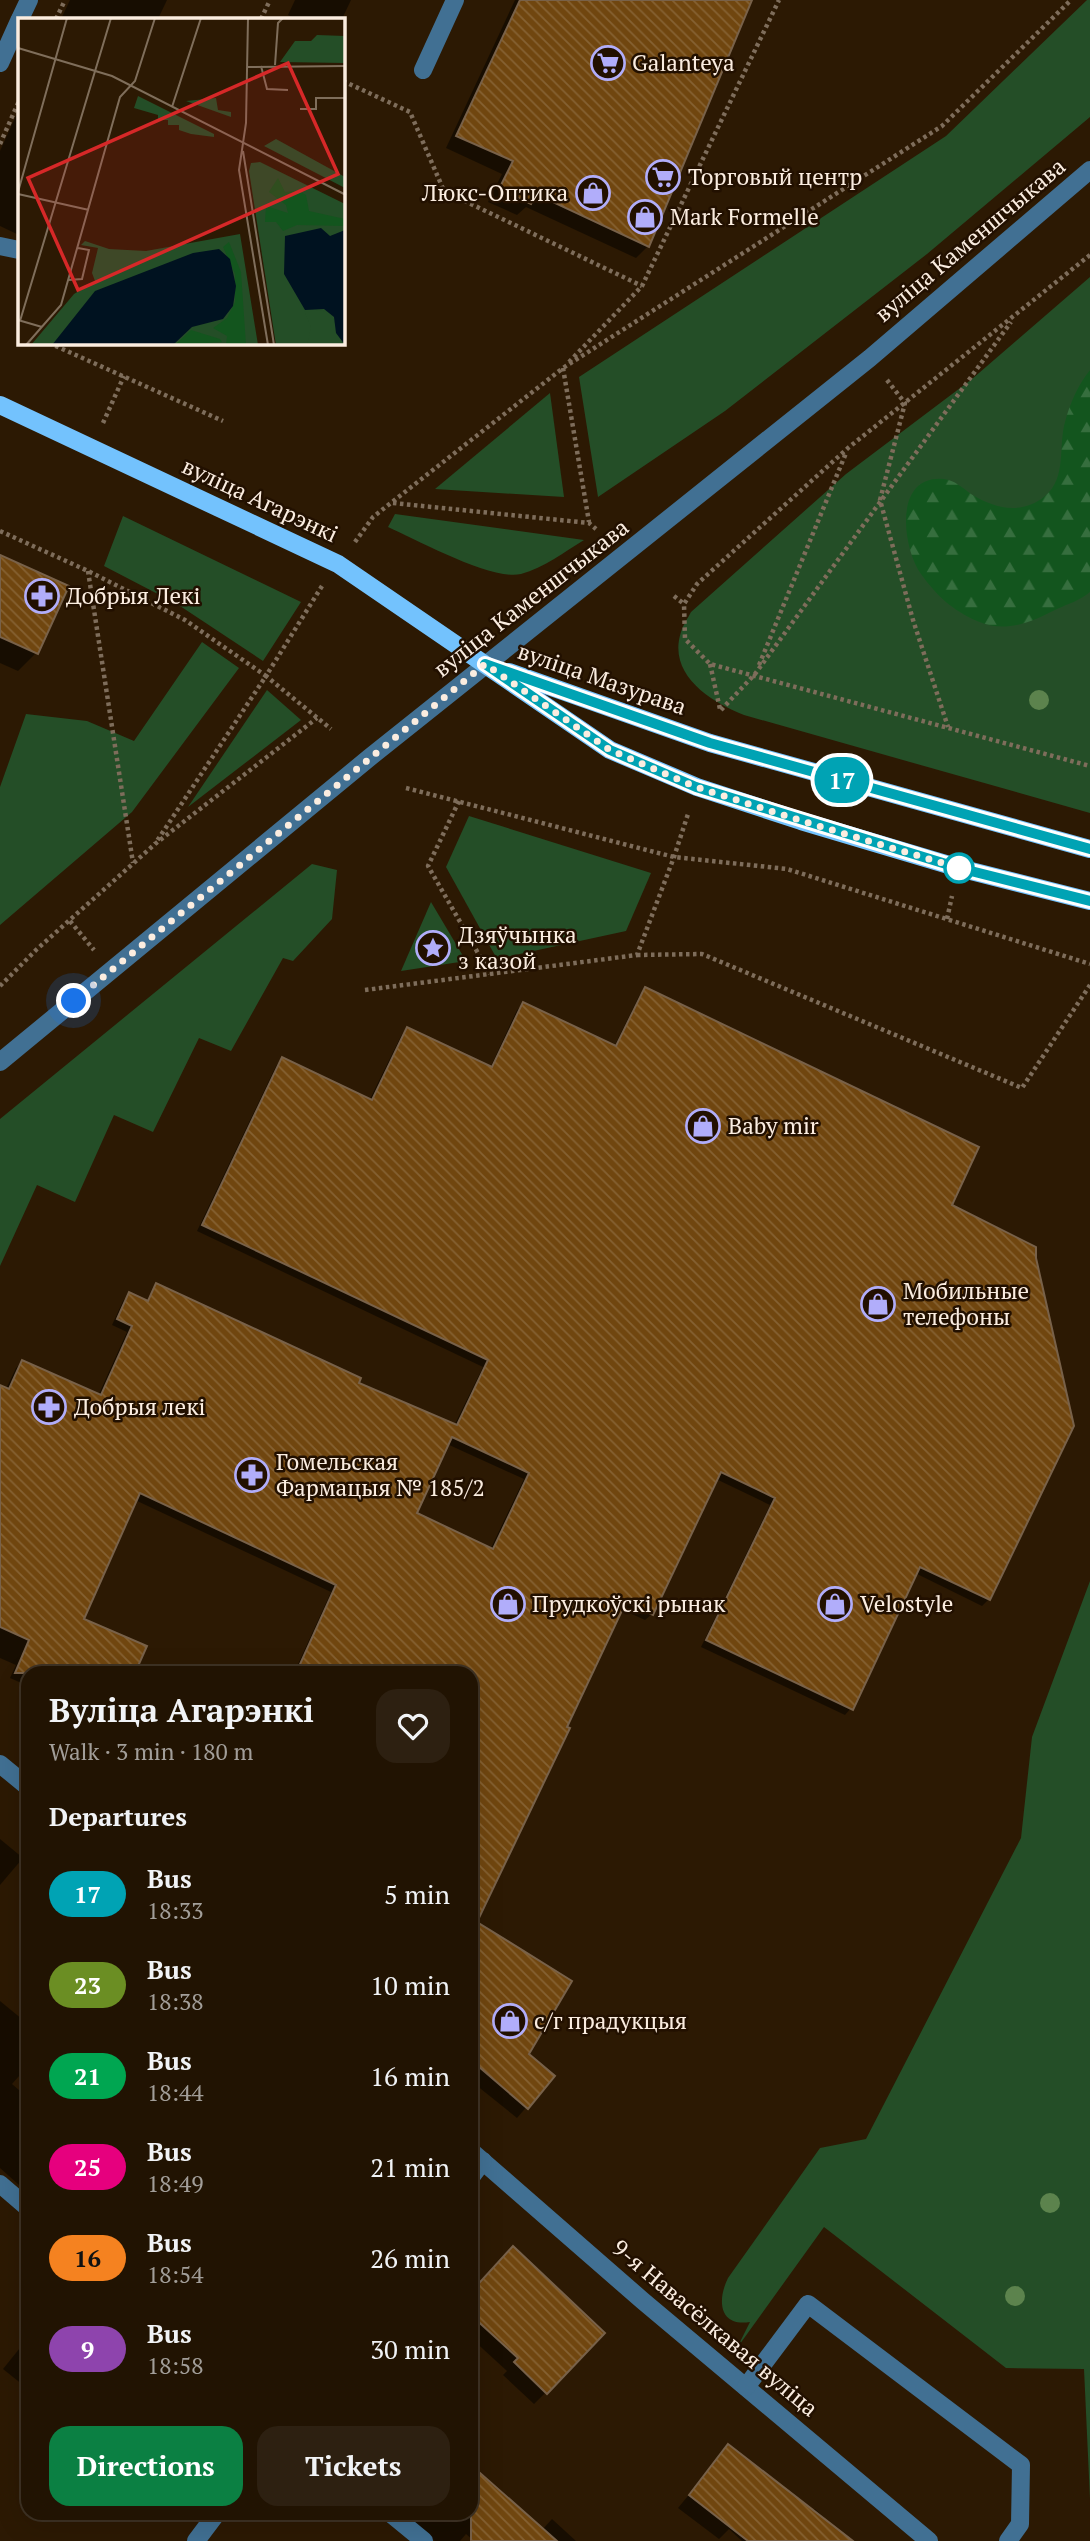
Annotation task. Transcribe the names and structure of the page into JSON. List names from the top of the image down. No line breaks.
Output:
{"streets":{"main road":["вуліца Агарэнкі","вуліца Мазурава"],"street":["вуліца Каменшчыкава","9-я Навасёлкавая вуліца"]},"crossings":[["вуліца Каменшчыкава","вуліца Агарэнкі"],["вуліца Каменшчыкава","вуліца Мазурава"],["вуліца Агарэнкі","вуліца Мазурава"]],"places":{"supermarket":["Galanteya","Торговый центр"],"shop":["Люкс-Оптика","Mark Formelle","Baby mir","Мобильные телефоны","Прудкоўскі рынак","Velostyle","с/г прадукцыя"],"pharmacy":["Добрыя Лекі","Добрыя лекі","Гомельская Фармацыя № 185/2"],"place":["Дзяўчынка з казой"]},"lines":["bus line 17"],"page":{"on_map":"17","heading":[["Вуліца Агарэнкі","Walk · 3 min · 180 m"],"Departures"],"list":[{"mark":"17","name":"Bus","note":"18:33","value":"5 min"},{"mark":"23","name":"Bus","note":"18:38","value":"10 min"},{"mark":"21","name":"Bus","note":"18:44","value":"16 min"},{"mark":"25","name":"Bus","note":"18:49","value":"21 min"},{"mark":"16","name":"Bus","note":"18:54","value":"26 min"},{"mark":"9","name":"Bus","note":"18:58","value":"30 min"}],"buttons":["Directions","Tickets"]}}
